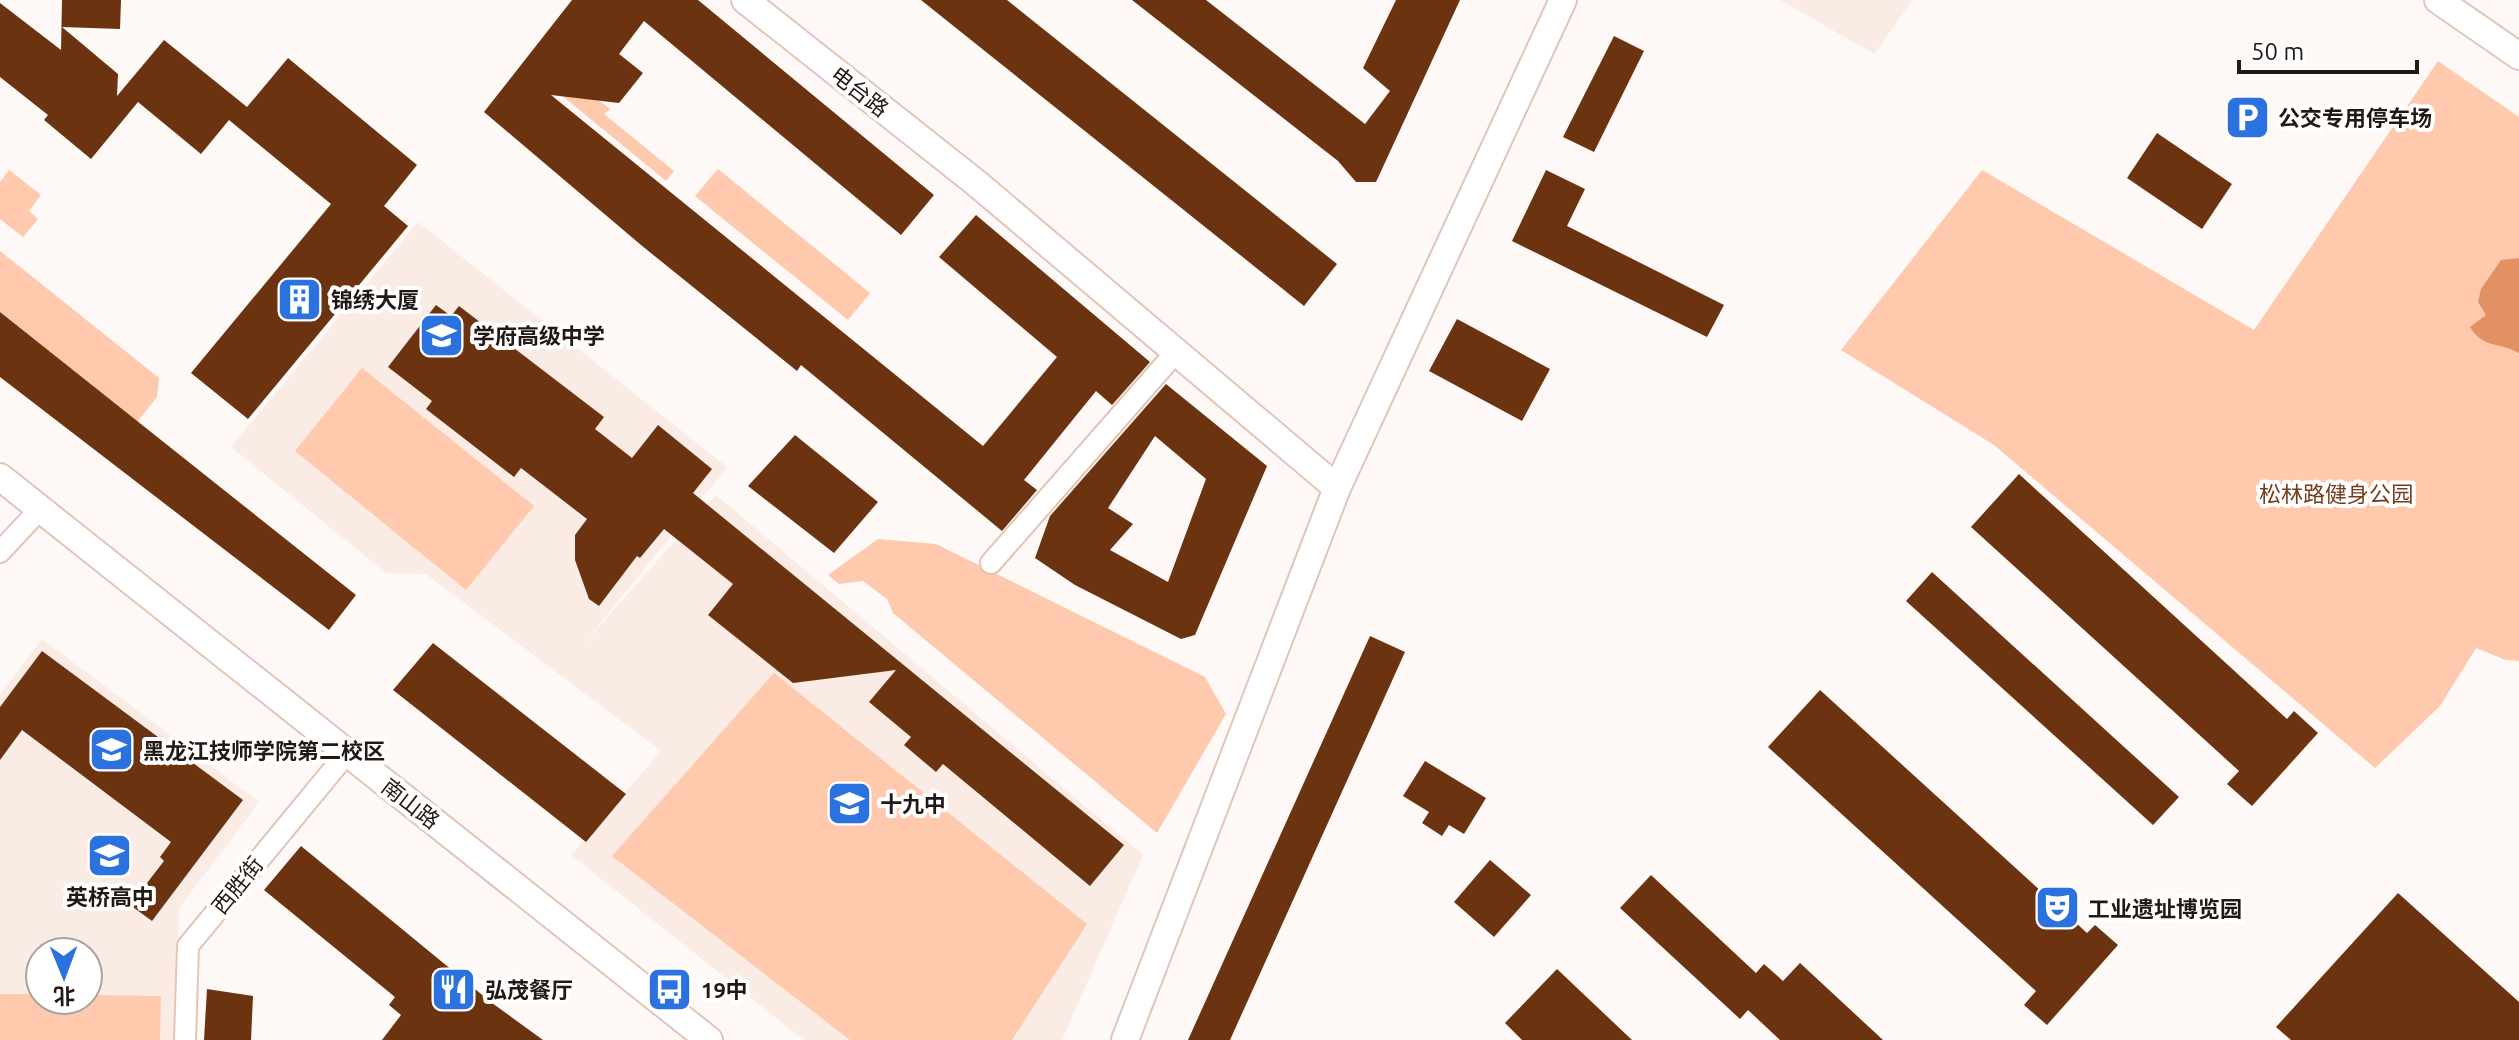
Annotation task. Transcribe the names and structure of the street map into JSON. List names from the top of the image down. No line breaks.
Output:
{"streets":{"street":["电台路","南山路","西胜街"]},"crossings":[["南山路","西胜街"]],"parks":["松林路健身公园"],"places":{"parking":["公交专用停车场"],"building":["锦绣大厦"],"school or university":["学府高级中学","黑龙江技师学院第二校区","十九中","英桥高中"],"theatre":["工业遗址博览园"],"restaurant":["弘茂餐厅"],"bus stop":["19中"]},"scale_bar":"50 m","north":"bottom"}
